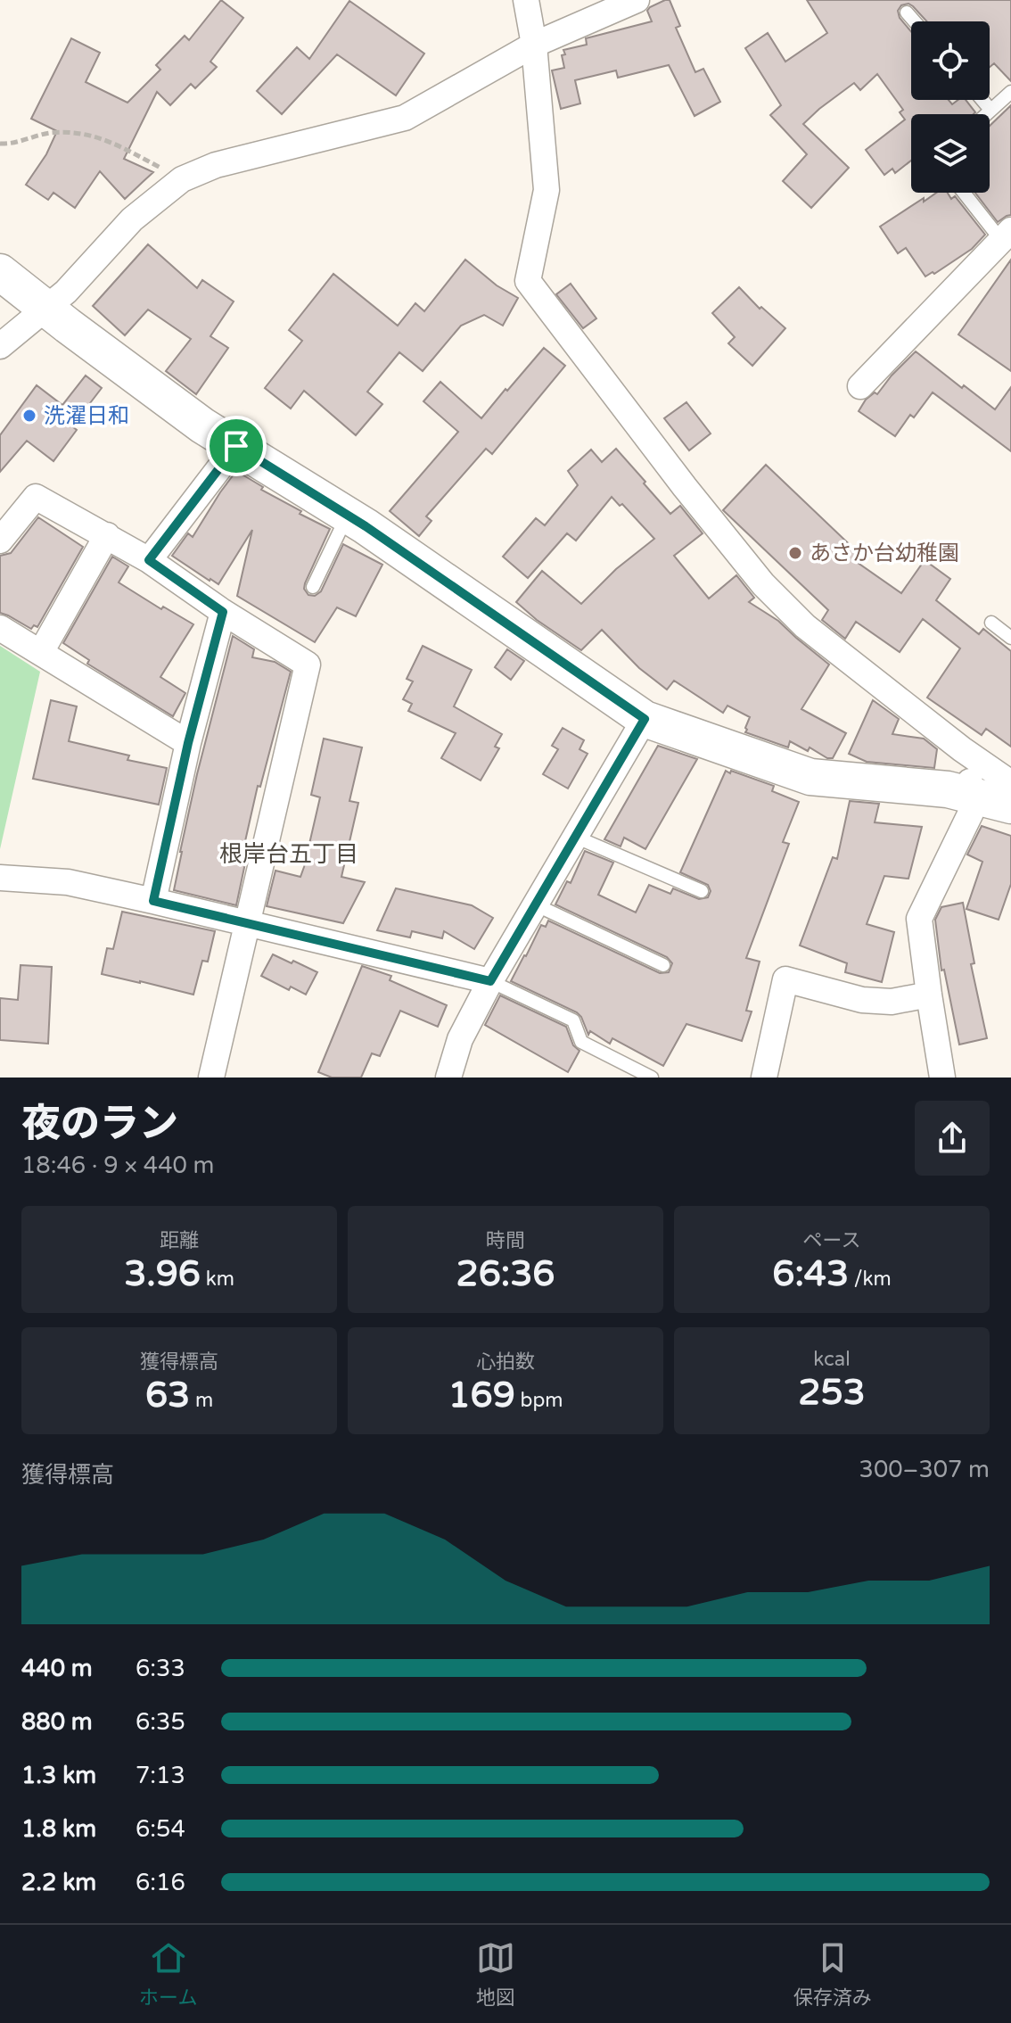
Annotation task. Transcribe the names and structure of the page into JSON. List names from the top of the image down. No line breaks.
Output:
{"districts":["根岸台五丁目"],"places":["洗濯日和","あさか台幼稚園"],"page":{"heading":["夜のラン","18:46 · 9 × 440 m"],"stats":[["距離","3.96 km"],["時間","26:36"],["ペース","6:43 /km"],["獲得標高","63 m"],["心拍数","169 bpm"],["kcal","253"]],"chart":["獲得標高","300–307 m"],"list":[{"name":"440 m","note":"6:33"},{"name":"880 m","note":"6:35"},{"name":"1.3 km","note":"7:13"},{"name":"1.8 km","note":"6:54"},{"name":"2.2 km","note":"6:16"}],"tabs":["ホーム","地図","保存済み"]}}
